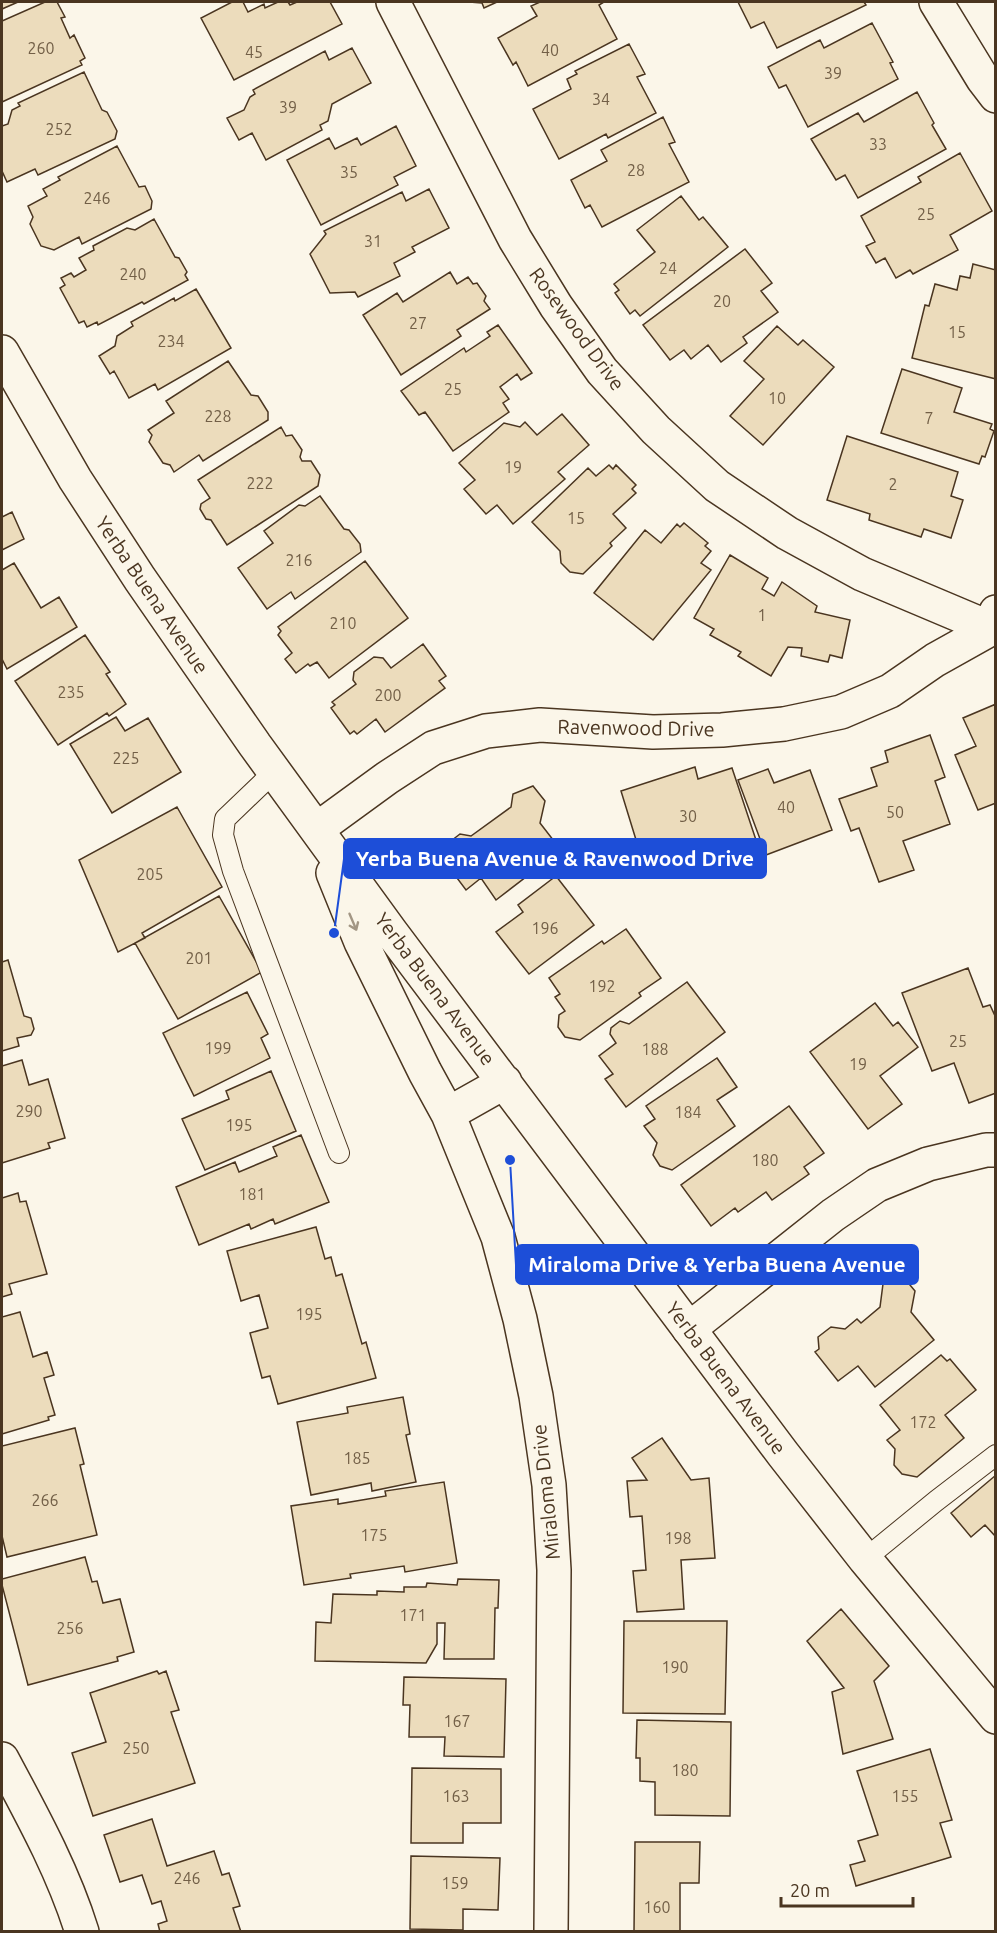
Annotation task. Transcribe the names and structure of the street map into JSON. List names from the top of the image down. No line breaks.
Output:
{"streets":{"street":["Rosewood Drive","Yerba Buena Avenue","Ravenwood Drive","Miraloma Drive"]},"crossings":[["Rosewood Drive","Ravenwood Drive"],["Yerba Buena Avenue","Ravenwood Drive"],["Yerba Buena Avenue","Miraloma Drive"]],"places":["Yerba Buena Avenue & Ravenwood Drive","Miraloma Drive & Yerba Buena Avenue"],"house_numbers":["260","40","45","39","34","39","252","33","28","35","246","25","31","24","240","20","27","15","234","25","10","228","7","19","222","2","15","216","1","210","235","200","225","40","50","30","205","196","201","192","25","199","188","19","290","184","195","180","181","195","172","185","266","175","198","171","256","190","167","250","180","163","155","246","159","160"],"scale_bar":"20 m"}
